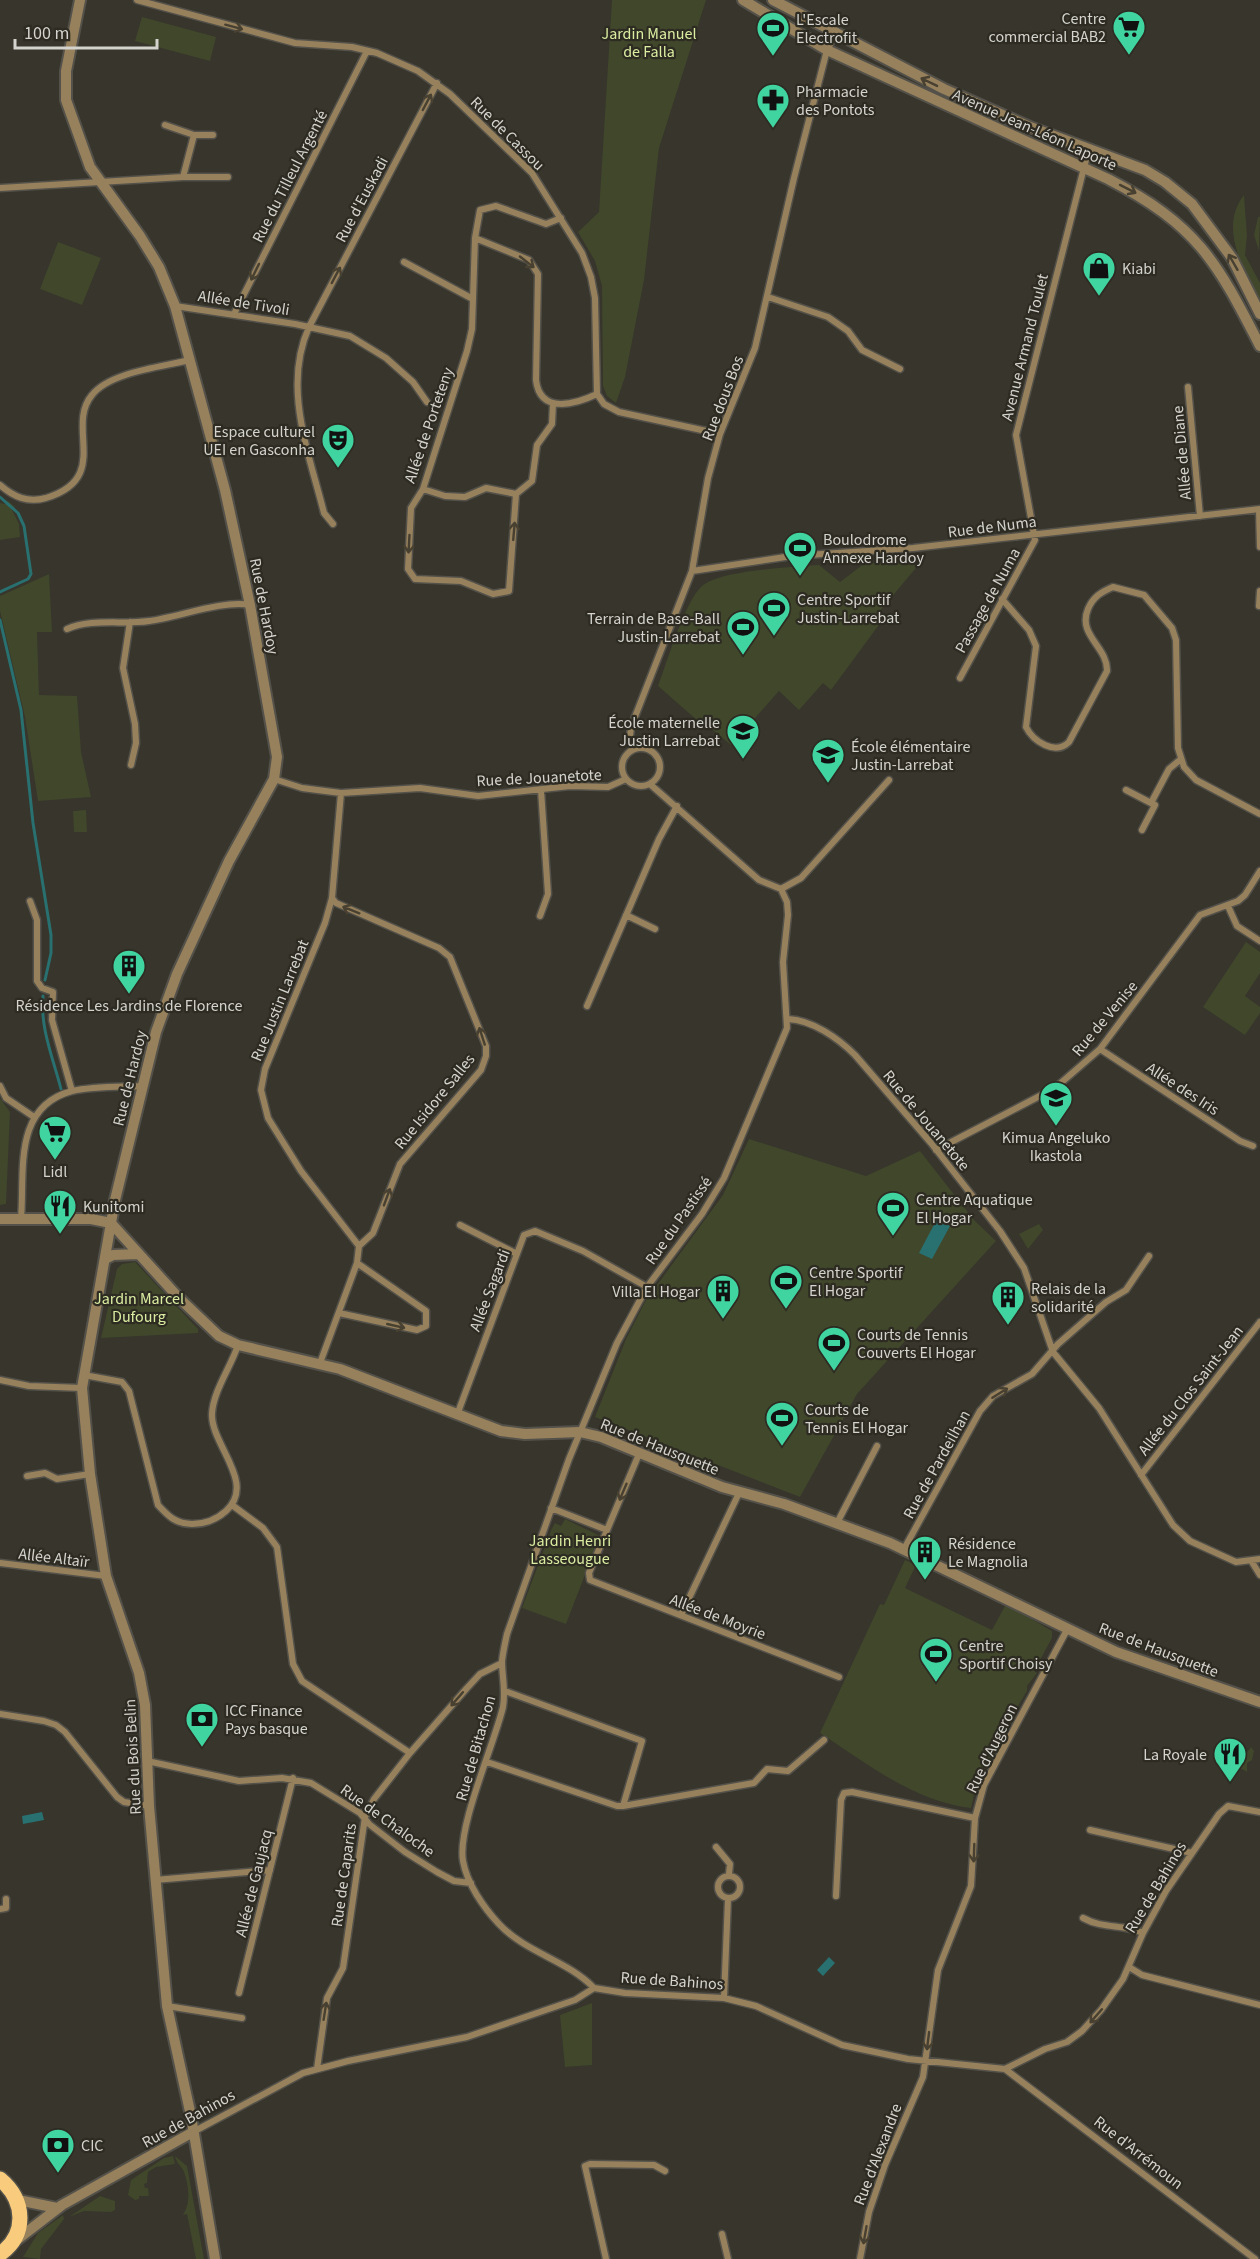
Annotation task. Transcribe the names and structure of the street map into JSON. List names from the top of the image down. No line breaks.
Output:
{"streets":{"street":["Avenue Jean-Léon Laporte","Rue de Cassou","Rue du Tilleul Argenté","Rue d'Euskadi","Allée de Tivoli","Avenue Armand Toulet","Rue dous Bos","Allée de Porteteny","Allée de Diane","Rue de Numa","Passage de Numa","Rue de Hardoy","Rue de Jouanetote","Rue Justin Larrebat","Rue de Venise","Allée des Iris","Rue Isidore Salles","Rue du Pastissé","Allée Sagardi","Allée du Clos Saint-Jean","Rue de Hausquette","Rue de Pardeilhan","Allée Altaïr","Allée de Moyrie","Rue de Bitachon","Rue d'Augeron","Rue du Bois Belin","Rue de Chaloche","Rue de Caparits","Allée de Gaujacq","Rue de Bahinos","Rue d'Arrémoun","Rue d'Alexandre"]},"crossings":[["Avenue Jean-Léon Laporte","Avenue Armand Toulet"],["Avenue Jean-Léon Laporte","Rue dous Bos"],["Rue de Cassou","Rue du Tilleul Argenté"],["Rue de Cassou","Rue d'Euskadi"],["Rue de Cassou","Allée de Porteteny"],["Rue du Tilleul Argenté","Allée de Tivoli"],["Rue d'Euskadi","Allée de Tivoli"],["Allée de Tivoli","Rue de Hardoy"],["Avenue Armand Toulet","Rue de Numa"],["Avenue Armand Toulet","Passage de Numa"],["Rue dous Bos","Rue de Numa"],["Rue dous Bos","Rue de Jouanetote"],["Allée de Diane","Rue de Numa"],["Rue de Numa","Passage de Numa"],["Rue de Hardoy","Rue de Jouanetote"],["Rue de Hardoy","Rue de Hausquette"],["Rue de Hardoy","Rue du Bois Belin"],["Rue de Jouanetote","Rue Justin Larrebat"],["Rue de Jouanetote","Rue de Venise"],["Rue de Jouanetote","Rue du Pastissé"],["Rue de Jouanetote","Allée du Clos Saint-Jean"],["Rue de Jouanetote","Rue de Pardeilhan"],["Rue Justin Larrebat","Rue Isidore Salles"],["Rue de Venise","Allée des Iris"],["Rue du Pastissé","Allée Sagardi"],["Rue du Pastissé","Rue de Hausquette"],["Rue du Pastissé","Rue de Bitachon"],["Allée Sagardi","Rue de Hausquette"],["Rue de Hausquette","Rue de Pardeilhan"],["Rue de Hausquette","Rue de Bitachon"],["Rue de Hausquette","Rue d'Augeron"],["Rue de Hausquette","Rue du Bois Belin"],["Allée Altaïr","Rue du Bois Belin"],["Rue de Bitachon","Rue de Chaloche"],["Rue de Bitachon","Rue de Caparits"],["Rue de Bitachon","Rue de Bahinos"],["Rue d'Augeron","Rue de Bahinos"],["Rue d'Augeron","Rue d'Alexandre"],["Rue du Bois Belin","Rue de Chaloche"],["Rue du Bois Belin","Rue de Bahinos"],["Rue de Chaloche","Rue de Caparits"],["Rue de Chaloche","Allée de Gaujacq"],["Rue de Caparits","Rue de Bahinos"],["Rue de Bahinos","Rue d'Arrémoun"],["Rue de Bahinos","Rue d'Alexandre"]],"one_way":["Rue du Tilleul Argenté","Rue d'Euskadi","Rue de Pardeilhan","Rue d'Augeron","Rue d'Alexandre"],"parks":["Jardin Manuel de Falla","Jardin Marcel Dufourg","Jardin Henri Lasseougue"],"places":{"supermarket":["Centre commercial BAB2","Lidl"],"sports":["L'Escale Electrofit","Boulodrome Annexe Hardoy","Centre Sportif Justin-Larrebat","Terrain de Base-Ball Justin-Larrebat","Centre Aquatique El Hogar","Centre Sportif El Hogar","Courts de Tennis Couverts El Hogar","Courts de Tennis El Hogar","Centre Sportif Choisy"],"pharmacy":["Pharmacie des Pontots"],"shop":["Kiabi"],"theatre":["Espace culturel UEI en Gasconha"],"school or university":["École maternelle Justin Larrebat","École élémentaire Justin-Larrebat","Kimua Angeluko Ikastola"],"building":["Résidence Les Jardins de Florence","Villa El Hogar","Relais de la solidarité","Résidence Le Magnolia"],"restaurant":["Kunitomi","La Royale"],"bank":["ICC Finance Pays basque","CIC"]},"scale_bar":"100 m"}
